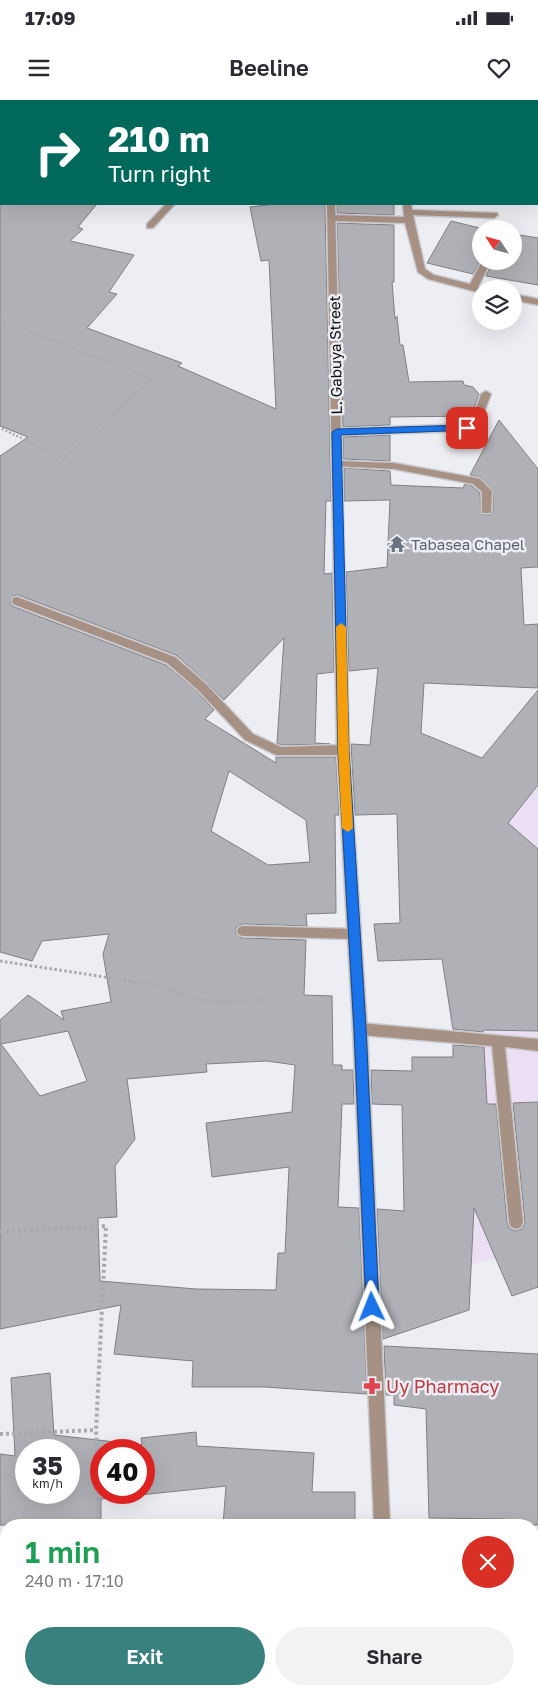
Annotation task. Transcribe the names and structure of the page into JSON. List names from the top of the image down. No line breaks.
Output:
{"streets":{"street":["L. Gabuya Street"]},"places":{"temple":["Tabasea Chapel"],"pharmacy":["Uy Pharmacy"]},"north":"top left","page":{"status":"17:09","header":"Beeline","turn":["210 m","Turn right"],"speed":"35 km/h","limit":"40","heading":["1 min","240 m · 17:10"],"buttons":["Exit","Share"]}}
